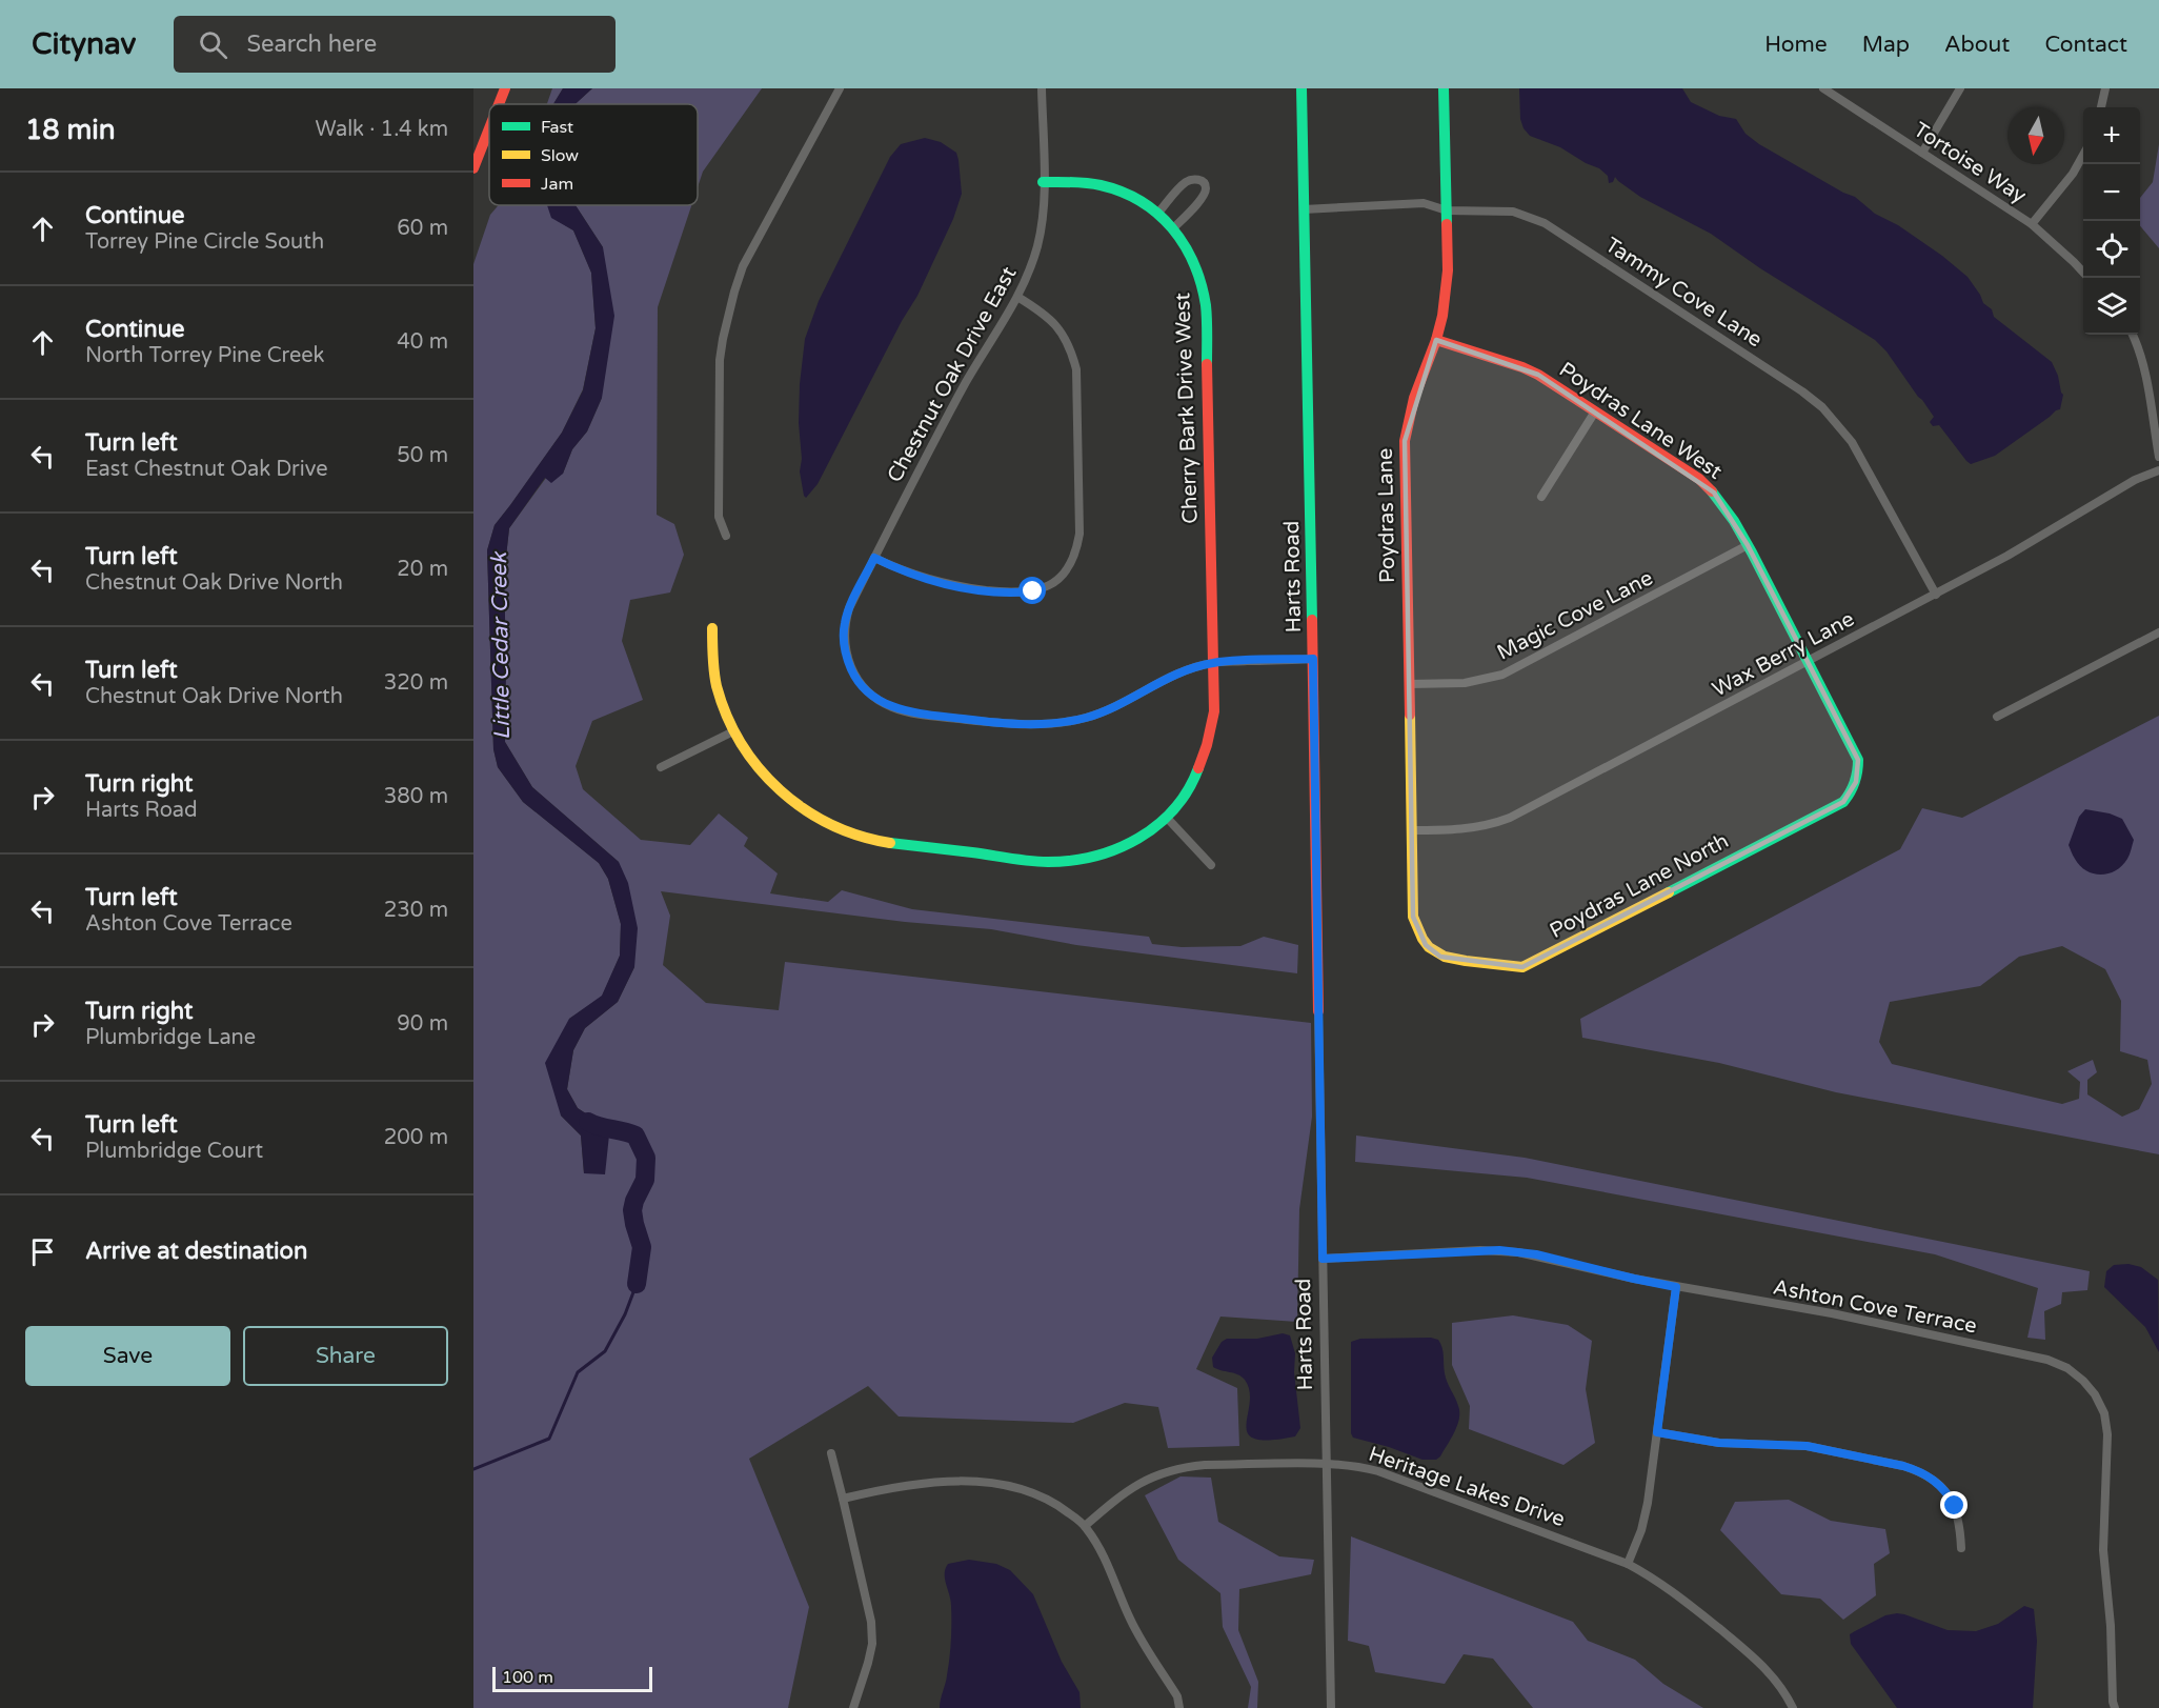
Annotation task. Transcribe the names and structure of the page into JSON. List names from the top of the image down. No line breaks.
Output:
{"streets":{"main road":["Cherry Bark Drive West","Poydras Lane West","Poydras Lane","Harts Road","Poydras Lane North"],"street":["Tortoise Way","Tammy Cove Lane","Chestnut Oak Drive East","Magic Cove Lane","Wax Berry Lane","Ashton Cove Terrace","Heritage Lakes Drive"]},"crossings":[["Tammy Cove Lane","Poydras Lane"],["Tammy Cove Lane","Harts Road"],["Tammy Cove Lane","Wax Berry Lane"],["Chestnut Oak Drive East","Cherry Bark Drive West"],["Poydras Lane West","Poydras Lane"],["Poydras Lane West","Magic Cove Lane"],["Poydras Lane West","Wax Berry Lane"],["Poydras Lane West","Poydras Lane North"],["Poydras Lane","Magic Cove Lane"],["Poydras Lane","Wax Berry Lane"],["Poydras Lane","Poydras Lane North"],["Harts Road","Ashton Cove Terrace"],["Harts Road","Heritage Lakes Drive"]],"water":["Little Cedar Creek"],"legend":["Fast","Slow","Jam"],"scale_bar":"100 m","north":"bottom","page":{"header":"Citynav","search":"Search here","nav":["Home","Map","About","Contact"],"heading":["18 min","Walk · 1.4 km"],"map_buttons":["+","−"],"list":[["Continue","Torrey Pine Circle South","60 m"],["Continue","North Torrey Pine Creek","40 m"],["Turn left","East Chestnut Oak Drive","50 m"],["Turn left","Chestnut Oak Drive North","20 m"],["Turn left","Chestnut Oak Drive North","320 m"],["Turn right","Harts Road","380 m"],["Turn left","Ashton Cove Terrace","230 m"],["Turn right","Plumbridge Lane","90 m"],["Turn left","Plumbridge Court","200 m"],"Arrive at destination"],"buttons":["Save","Share"],"scale":"100 m"}}
